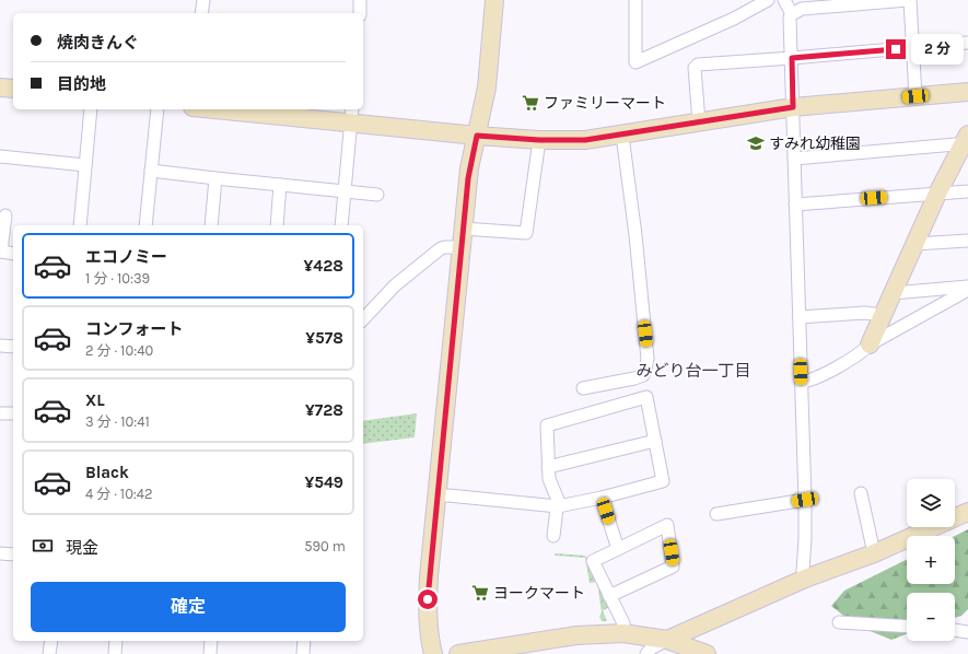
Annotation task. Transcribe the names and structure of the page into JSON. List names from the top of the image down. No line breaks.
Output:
{"districts":["みどり台一丁目"],"places":{"supermarket":["ファミリーマート","ヨークマート"],"school or university":["すみれ幼稚園"]},"page":{"banner":["焼肉きんぐ","目的地"],"bubble":"2 分","list":[{"name":"エコノミー","note":"1 分 · 10:39","value":"¥428"},{"name":"コンフォート","note":"2 分 · 10:40","value":"¥578"},{"name":"XL","note":"3 分 · 10:41","value":"¥728"},{"name":"Black","note":"4 分 · 10:42","value":"¥549"}],"map_buttons":["+","−"],"pay":["現金","590 m"],"buttons":"確定"}}
